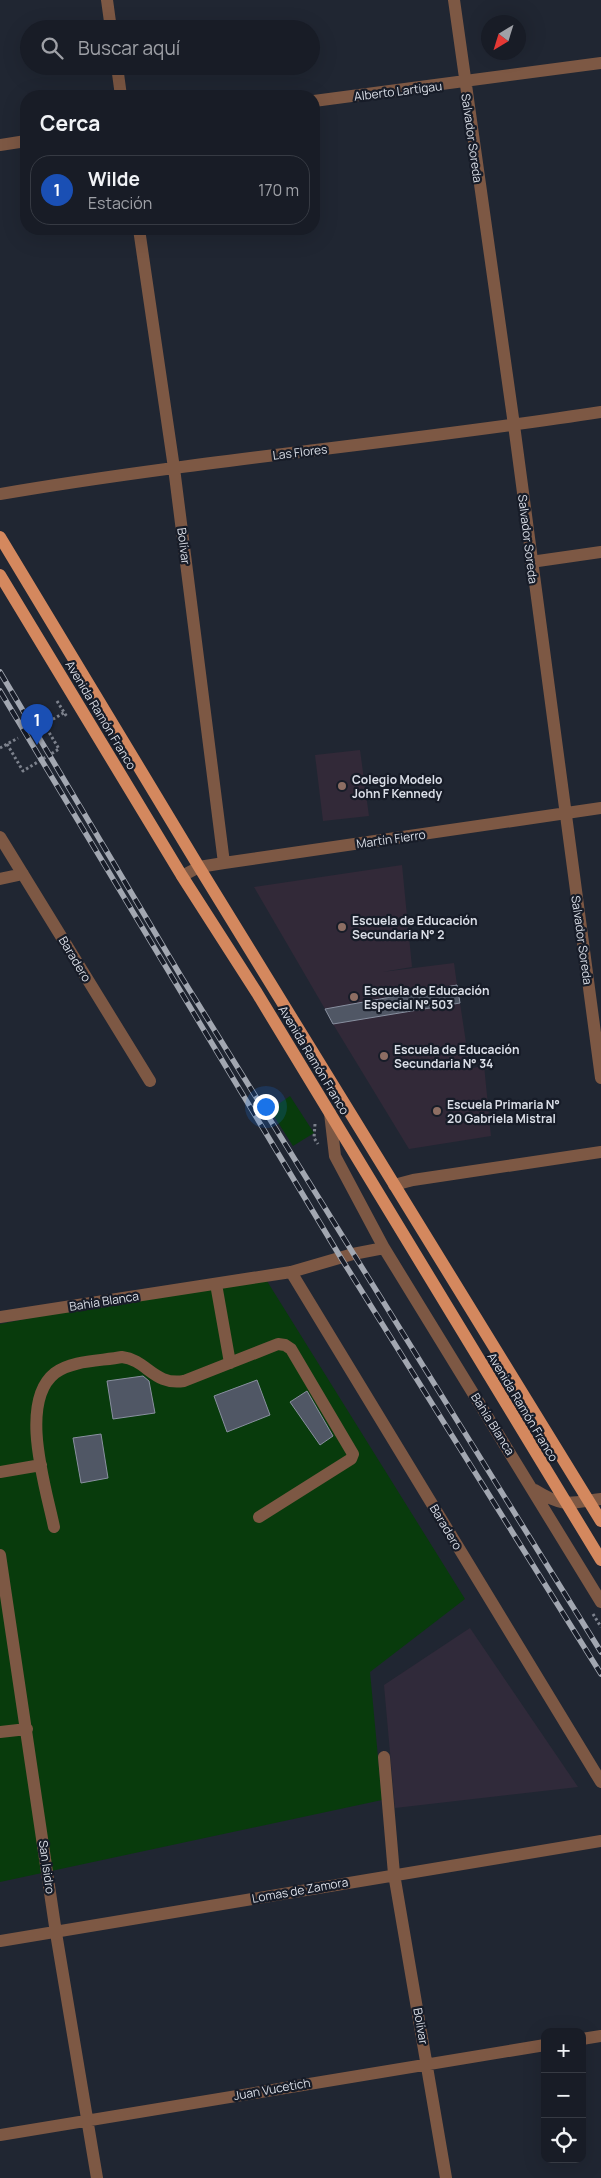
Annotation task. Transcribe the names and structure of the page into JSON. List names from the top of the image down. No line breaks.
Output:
{"streets":{"main road":["Avenida Ramón Franco"],"street":["Alberto Lartigau","Salvador Soreda","Las Flores","Bolívar","Martín Fierro","Baradero","Bahía Blanca","San Isidro","Lomas de Zamora","Juan Vucetich"]},"crossings":[["Alberto Lartigau","Salvador Soreda"],["Salvador Soreda","Las Flores"],["Salvador Soreda","Martín Fierro"],["Las Flores","Bolívar"],["Bolívar","Martín Fierro"],["Bolívar","Lomas de Zamora"],["Bolívar","Juan Vucetich"],["Avenida Ramón Franco","Martín Fierro"],["Avenida Ramón Franco","Bahía Blanca"],["Baradero","Bahía Blanca"],["San Isidro","Lomas de Zamora"],["San Isidro","Juan Vucetich"]],"places":["Colegio Modelo John F Kennedy","Escuela de Educación Secundaria N° 2","Escuela de Educación Especial N° 503","Escuela de Educación Secundaria N° 34","Escuela Primaria N° 20 Gabriela Mistral"],"north":"bottom left","page":{"search":"Buscar aquí","heading":"Cerca","list":[{"mark":"1","name":"Wilde","note":"Estación","value":"170 m"}],"pins":"1","map_buttons":["+","−"]}}
